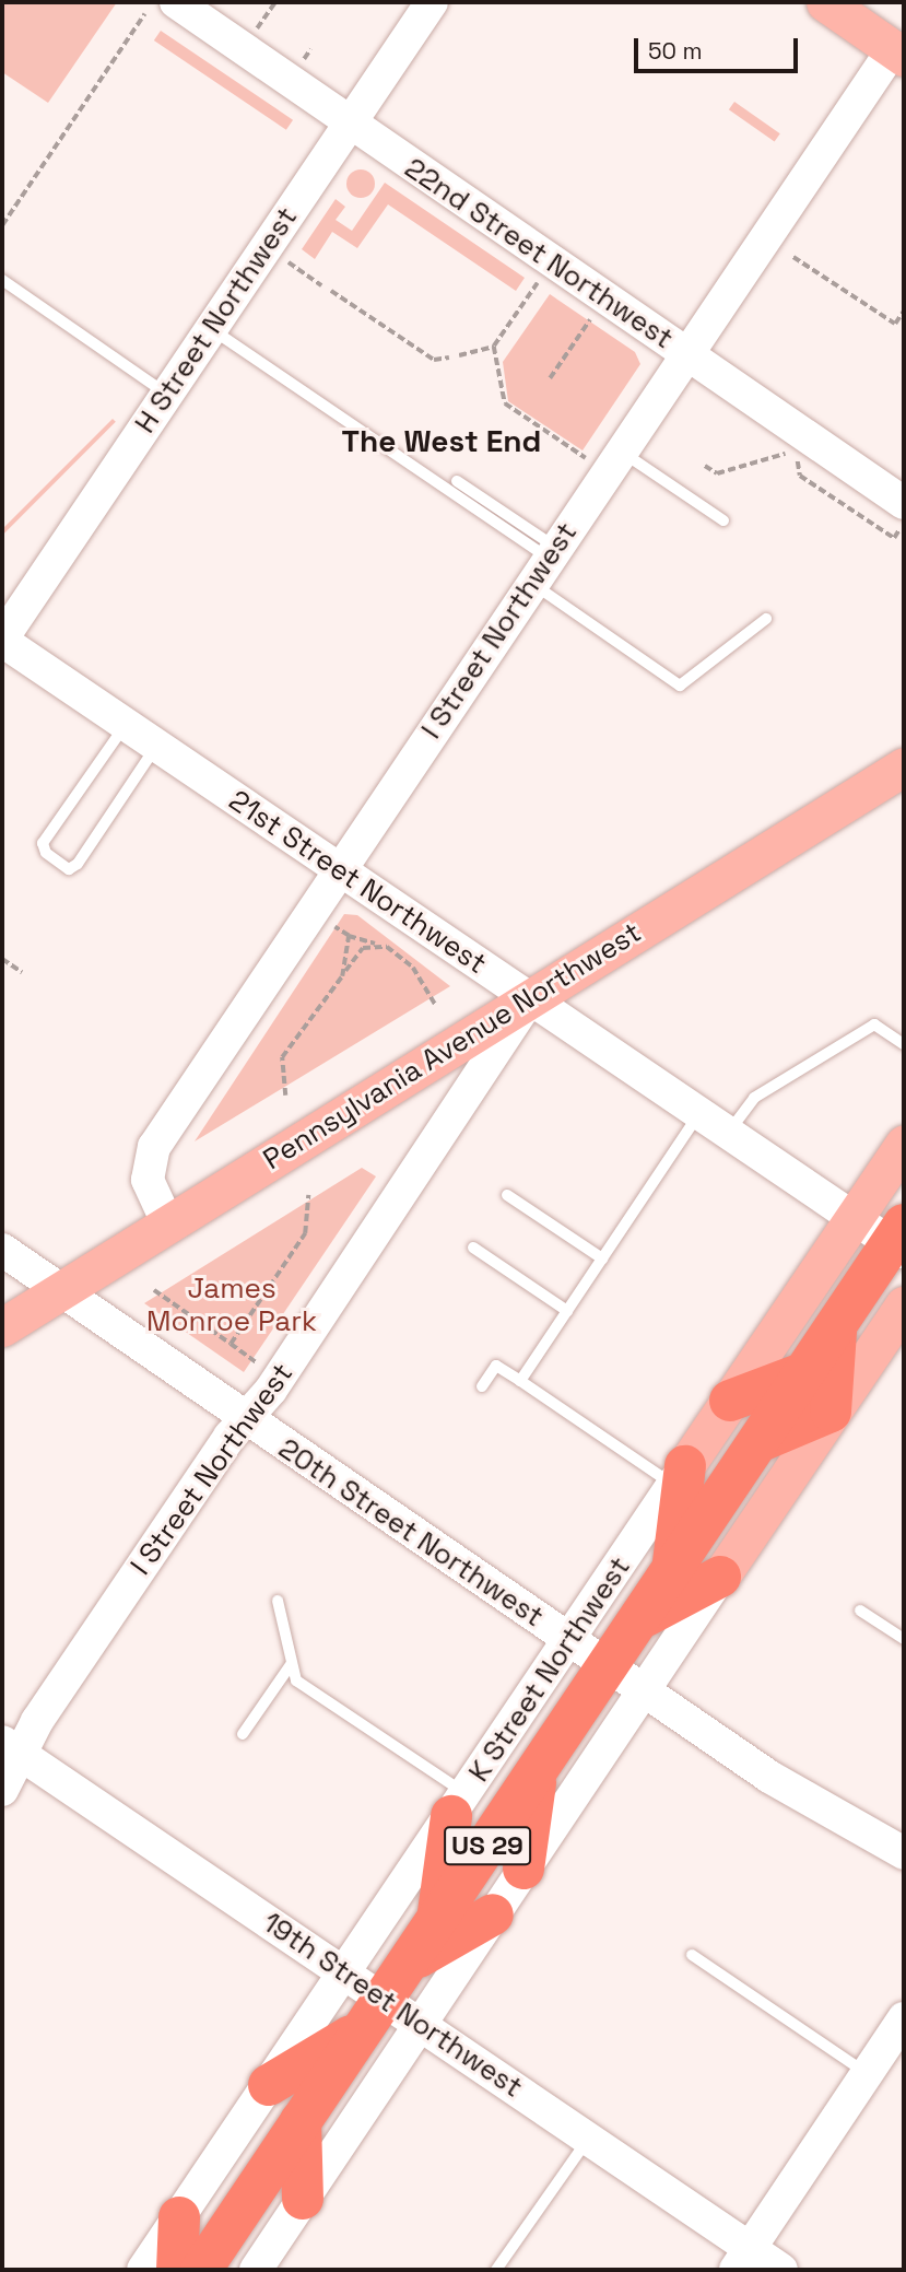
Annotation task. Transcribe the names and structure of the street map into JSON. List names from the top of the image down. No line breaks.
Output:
{"streets":{"highway":["K Street Northwest","US 29"],"main road":["Pennsylvania Avenue Northwest"],"street":["22nd Street Northwest","H Street Northwest","I Street Northwest","21st Street Northwest","20th Street Northwest","19th Street Northwest"]},"crossings":[["22nd Street Northwest","H Street Northwest"],["22nd Street Northwest","I Street Northwest"],["H Street Northwest","21st Street Northwest"],["I Street Northwest","21st Street Northwest"],["I Street Northwest","Pennsylvania Avenue Northwest"],["I Street Northwest","20th Street Northwest"],["I Street Northwest","19th Street Northwest"],["21st Street Northwest","Pennsylvania Avenue Northwest"],["21st Street Northwest","K Street Northwest"],["Pennsylvania Avenue Northwest","20th Street Northwest"],["20th Street Northwest","K Street Northwest"],["K Street Northwest","19th Street Northwest"]],"districts":["The West End"],"parks":["James Monroe Park"],"scale_bar":"50 m"}
